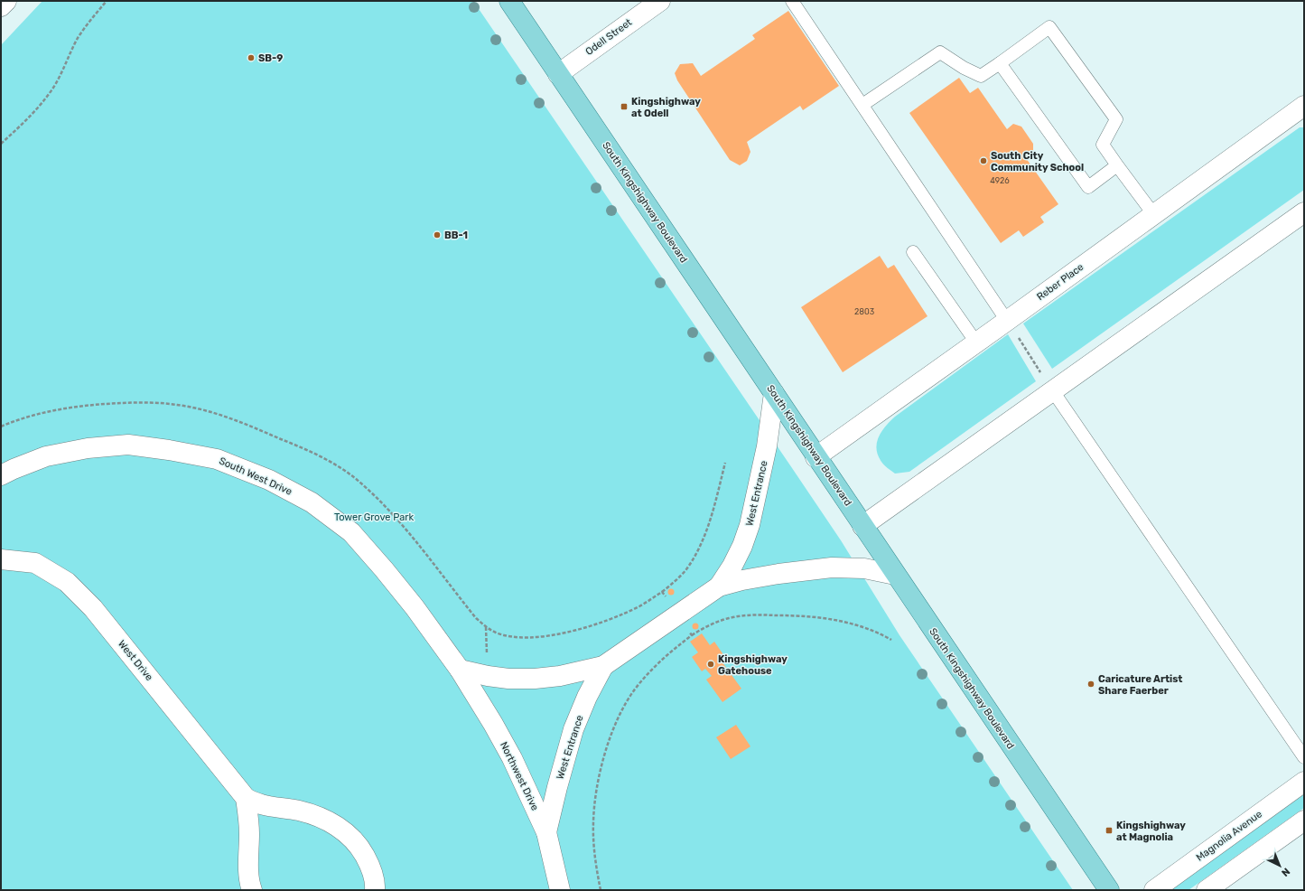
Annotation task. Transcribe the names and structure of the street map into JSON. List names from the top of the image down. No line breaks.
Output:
{"streets":{"main road":["South Kingshighway Boulevard"],"street":["Odell Street","Reber Place","South West Drive","West Entrance","West Drive","Northwest Drive","Magnolia Avenue"]},"crossings":[["Odell Street","South Kingshighway Boulevard"],["South Kingshighway Boulevard","Reber Place"],["South Kingshighway Boulevard","West Entrance"],["South West Drive","West Entrance"],["South West Drive","Northwest Drive"],["West Entrance","Northwest Drive"]],"parks":["Tower Grove Park"],"places":{"other":["SB-9","South City Community School","BB-1","Kingshighway Gatehouse","Caricature Artist Share Faerber"],"transit":["Kingshighway at Odell","Kingshighway at Magnolia"]},"house_numbers":["4926","2803"],"north":"bottom right"}
